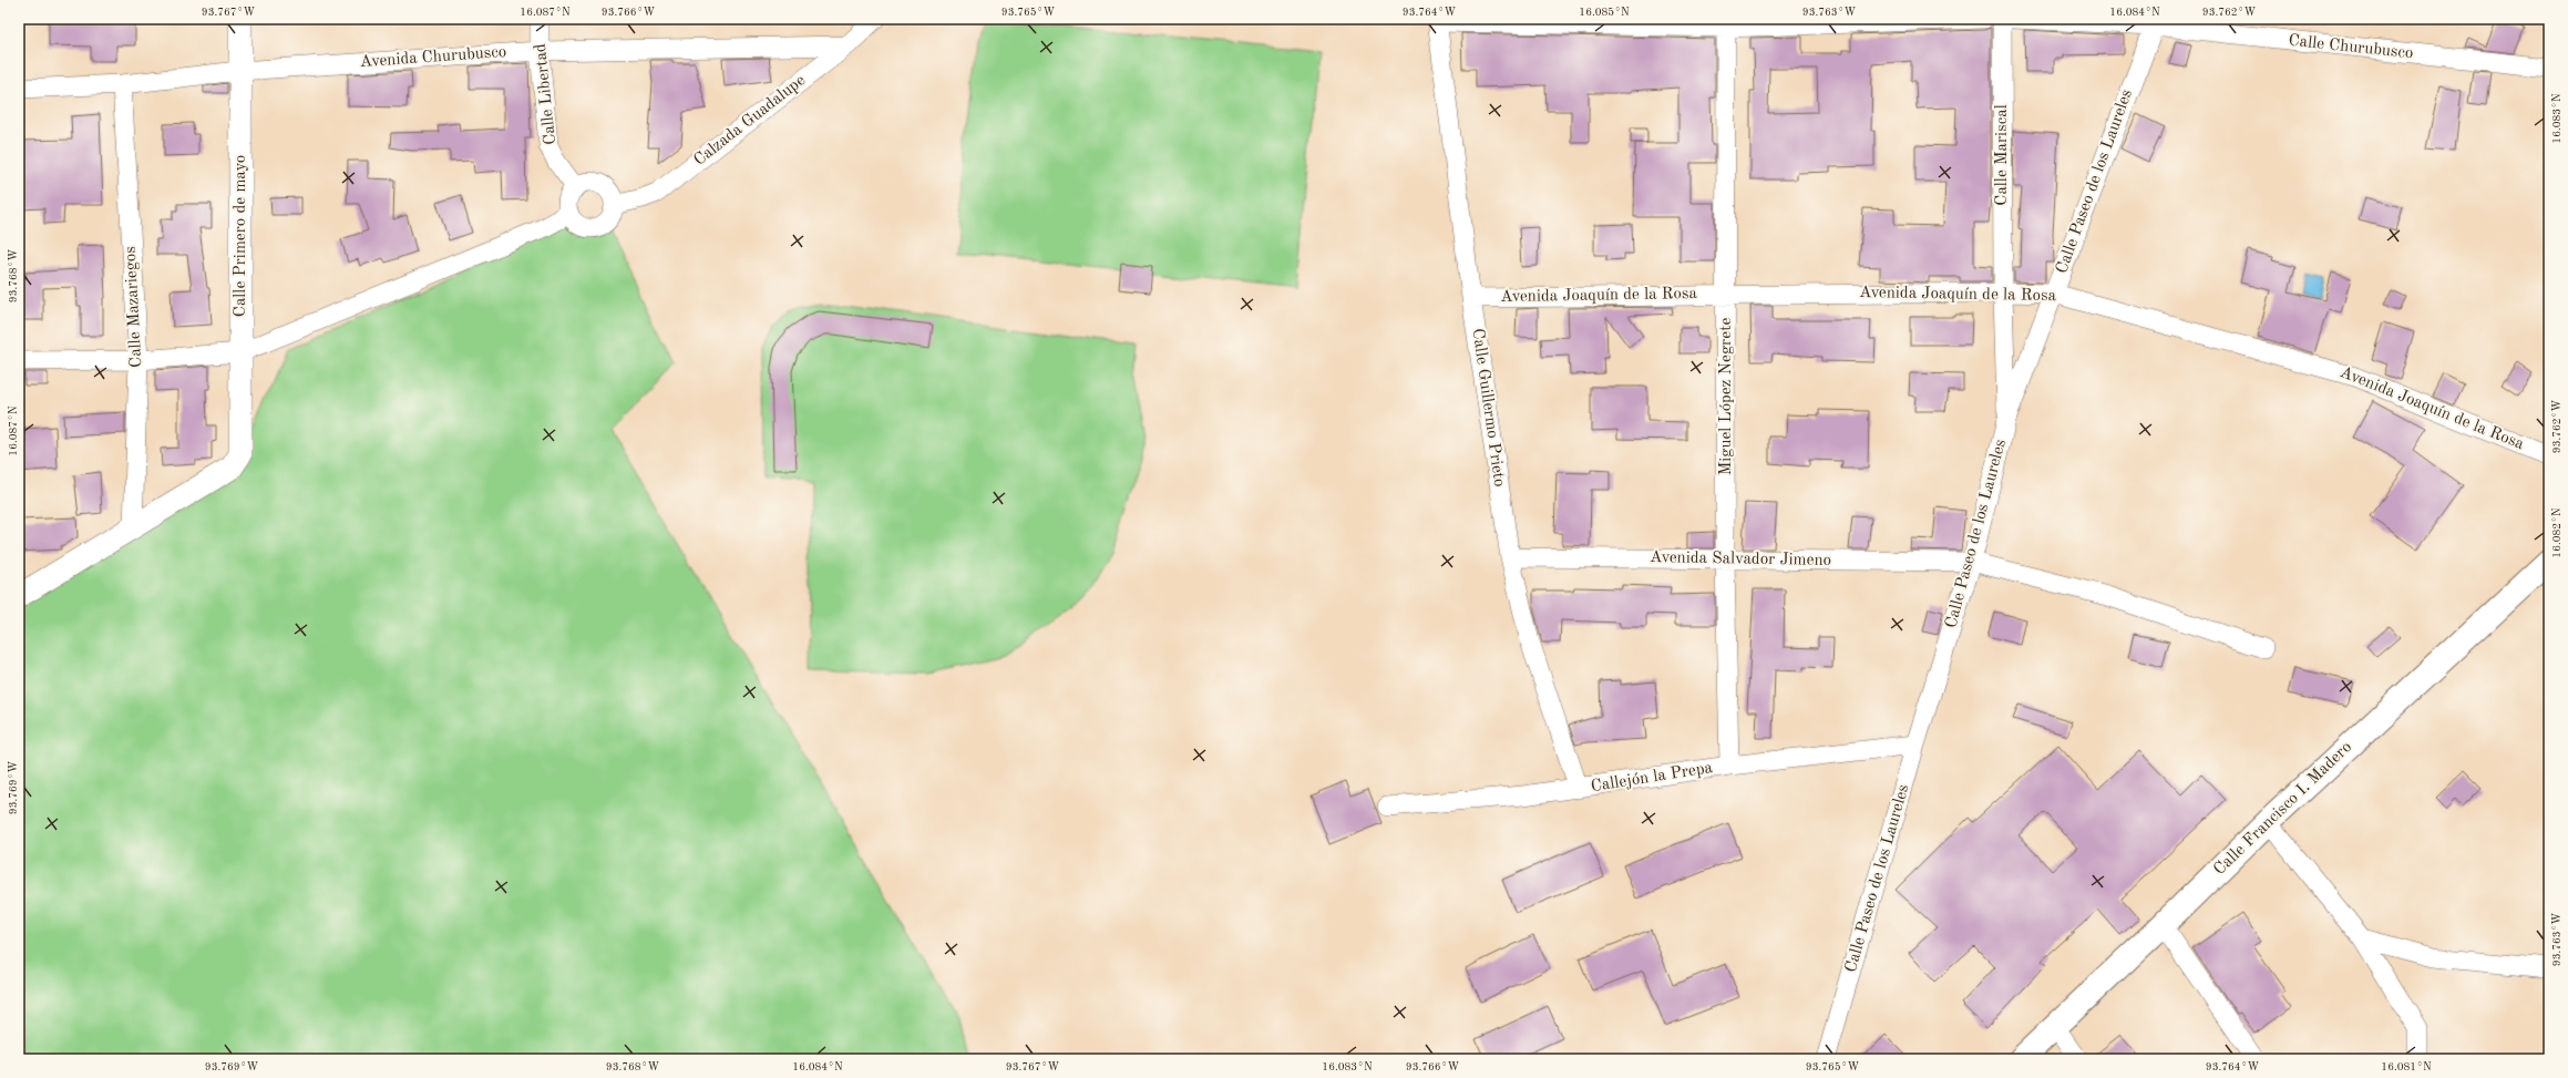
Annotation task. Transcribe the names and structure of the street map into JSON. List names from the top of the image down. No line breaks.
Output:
{"streets":{"main road":["Calle Francisco I. Madero"],"street":["Calle Churubusco","Avenida Churubusco","Calle Libertad","Calzada Guadalupe","Calle Mariscal","Calle Paseo de los Laureles","Calle Primero de mayo","Avenida Joaquín de la Rosa","Calle Mazariegos","Miguel López Negrete","Calle Guillermo Prieto","Avenida Salvador Jimeno","Callejón la Prepa"]},"crossings":[["Calle Churubusco","Calle Paseo de los Laureles"],["Avenida Churubusco","Calle Libertad"],["Avenida Churubusco","Calzada Guadalupe"],["Avenida Churubusco","Calle Primero de mayo"],["Avenida Churubusco","Calle Mazariegos"],["Calle Libertad","Calzada Guadalupe"],["Calle Mariscal","Calle Paseo de los Laureles"],["Calle Mariscal","Avenida Joaquín de la Rosa"],["Calle Paseo de los Laureles","Avenida Joaquín de la Rosa"],["Calle Paseo de los Laureles","Avenida Salvador Jimeno"],["Calle Paseo de los Laureles","Callejón la Prepa"],["Calle Primero de mayo","Calle Mazariegos"],["Avenida Joaquín de la Rosa","Miguel López Negrete"],["Avenida Joaquín de la Rosa","Calle Guillermo Prieto"],["Miguel López Negrete","Avenida Salvador Jimeno"],["Miguel López Negrete","Callejón la Prepa"],["Calle Guillermo Prieto","Avenida Salvador Jimeno"],["Calle Guillermo Prieto","Callejón la Prepa"]],"coordinates":["93.767°W","16.087°N","93.766°W","93.765°W","93.764°W","16.085°N","93.763°W","16.084°N","93.762°W","16.083°N","93.768°W","16.082°N","93.769°W","16.081°N"]}
